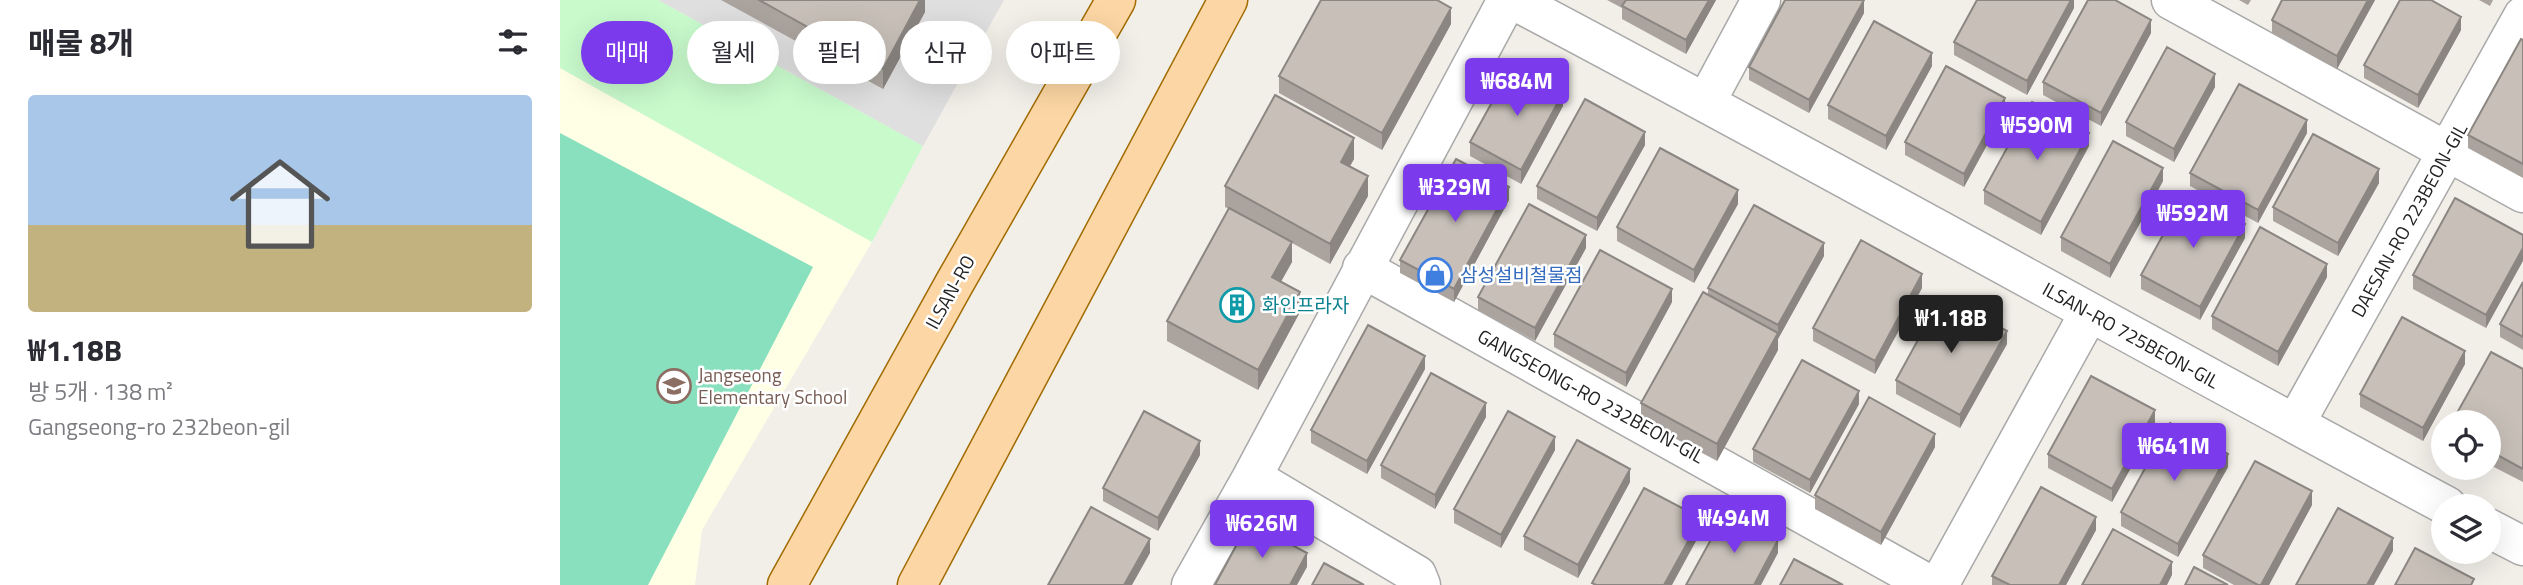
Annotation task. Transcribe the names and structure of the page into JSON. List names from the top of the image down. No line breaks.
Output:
{"streets":{"main road":["ILSAN-RO"],"street":["DAESAN-RO 223BEON-GIL","ILSAN-RO 725BEON-GIL","GANGSEONG-RO 232BEON-GIL"]},"crossings":[["DAESAN-RO 223BEON-GIL","ILSAN-RO 725BEON-GIL"]],"places":{"shop":["삼성설비철물점"],"building":["화인프라자"],"school or university":["Jangseong Elementary School"]},"page":{"heading":"매물 8개","chip":["매매","월세","필터","신규","아파트"],"price":["₩684M","₩590M","₩329M","₩592M","₩1.18B","₩641M","₩494M","₩626M"],"list":[{"name":"₩1.18B","note":"방 5개 · 138 m² · Gangseong-ro 232beon-gil"}]}}
